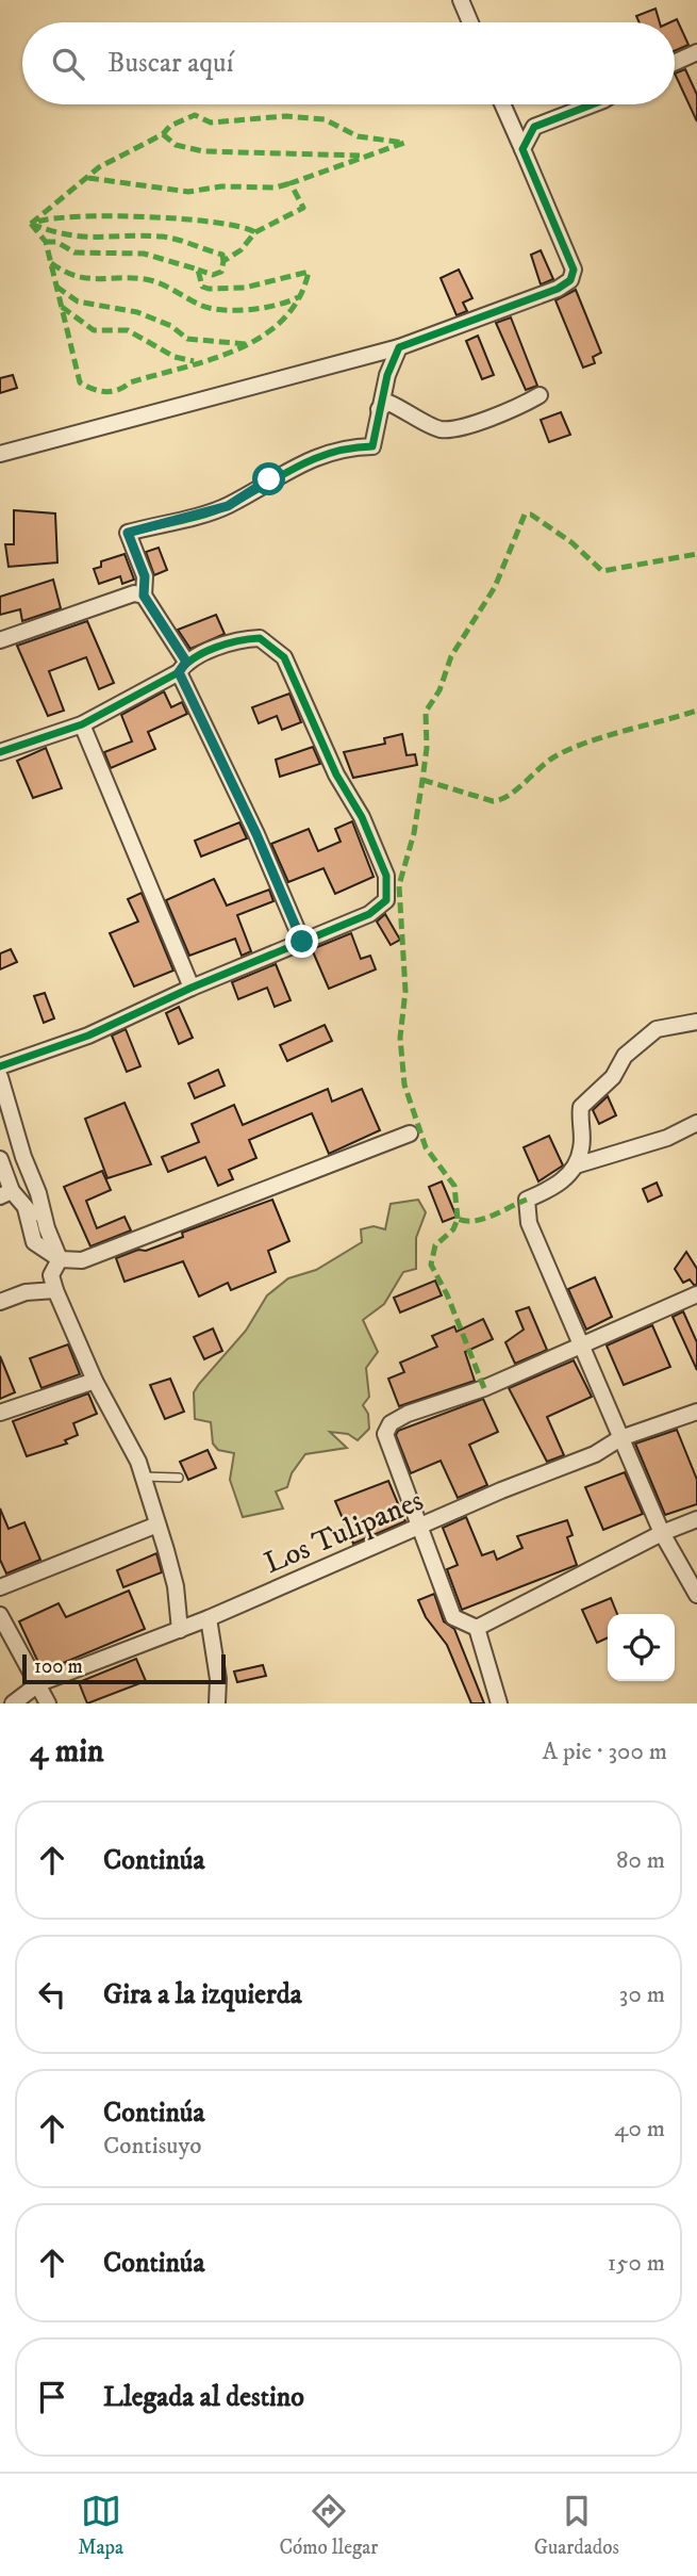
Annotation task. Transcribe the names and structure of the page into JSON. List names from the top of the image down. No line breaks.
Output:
{"streets":{"street":["Los Tulipanes"]},"scale_bar":"100 m","page":{"search":"Buscar aquí","scale":"100 m","heading":["4 min","A pie · 300 m"],"list":[["Continúa","80 m"],["Gira a la izquierda","30 m"],["Continúa","Contisuyo","40 m"],["Continúa","150 m"],"Llegada al destino"],"nav":["Mapa","Cómo llegar","Guardados"]}}
